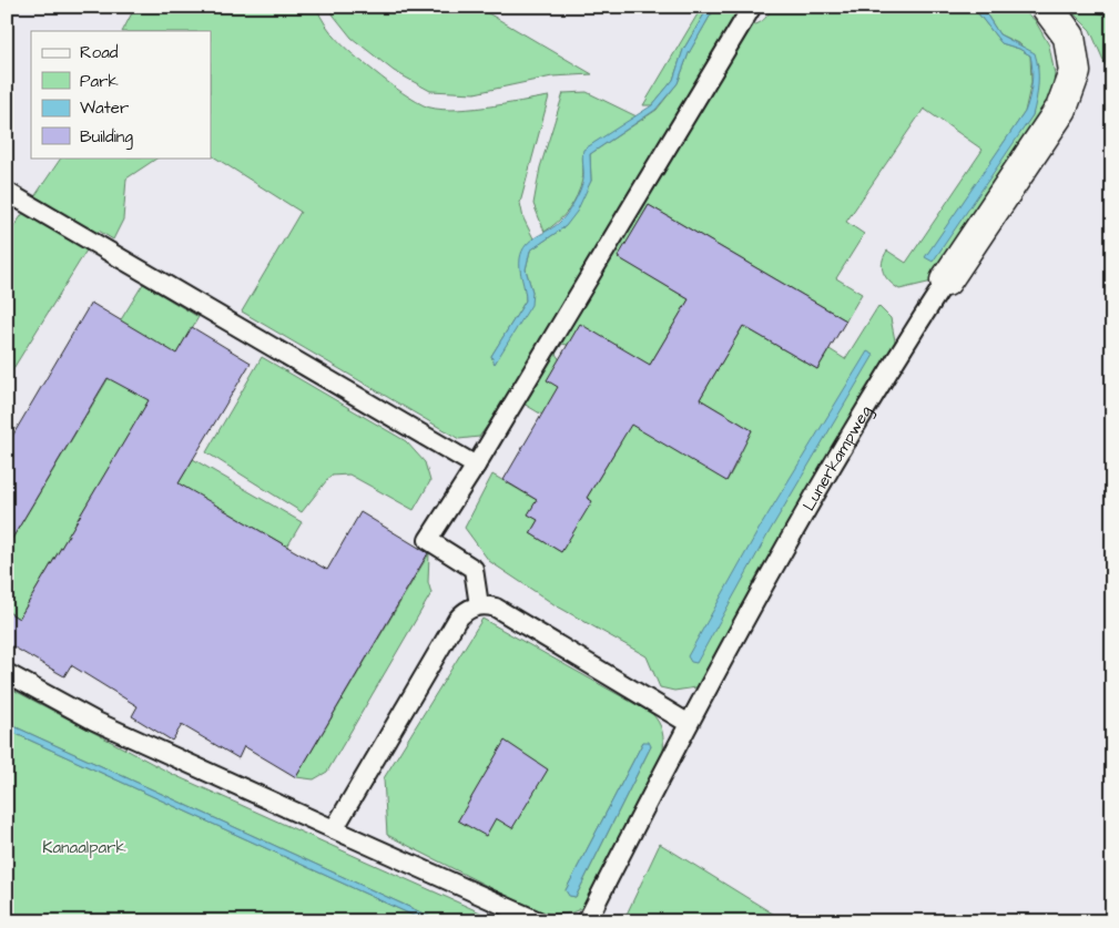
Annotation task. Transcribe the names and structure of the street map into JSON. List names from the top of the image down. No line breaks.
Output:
{"streets":{"street":["Lunerkampweg"]},"parks":["Kanaalpark"],"legend":["Road","Park","Water","Building"]}
